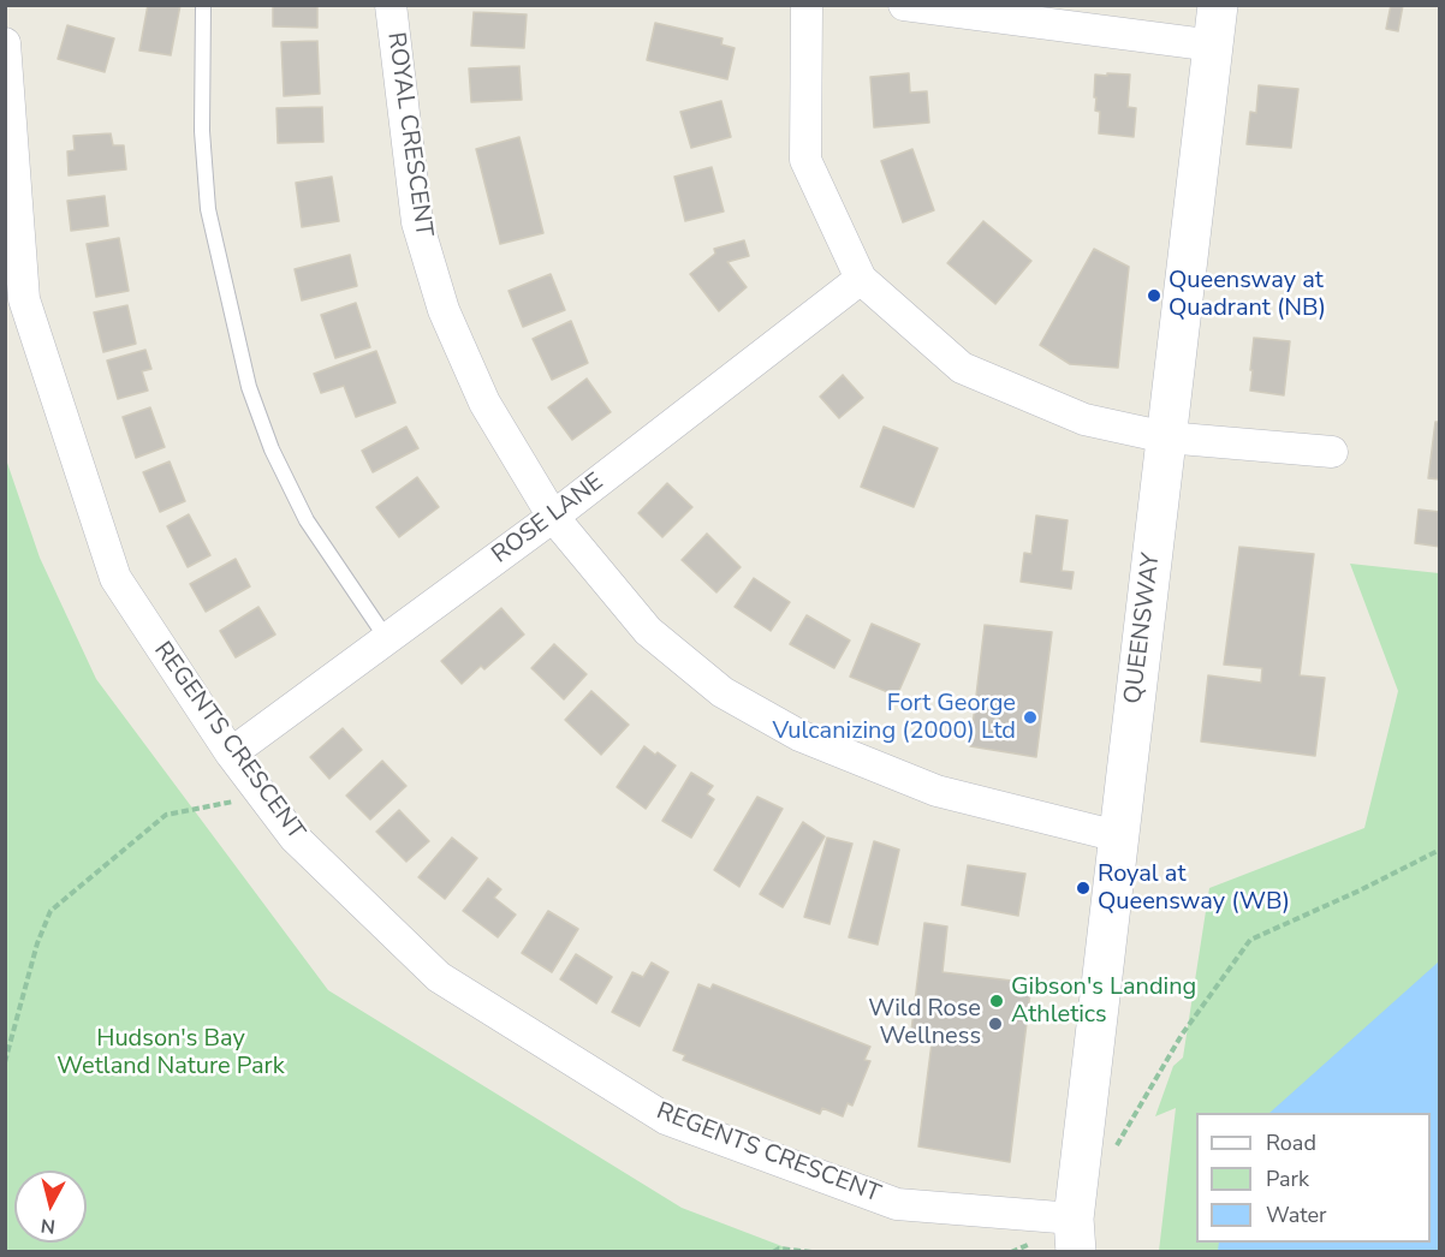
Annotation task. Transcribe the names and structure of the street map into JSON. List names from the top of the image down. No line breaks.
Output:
{"streets":{"main road":["QUEENSWAY"],"street":["ROYAL CRESCENT","ROSE LANE","REGENTS CRESCENT"]},"crossings":[["ROYAL CRESCENT","ROSE LANE"],["ROYAL CRESCENT","QUEENSWAY"],["ROSE LANE","REGENTS CRESCENT"],["QUEENSWAY","REGENTS CRESCENT"]],"parks":["Hudson's Bay Wetland Nature Park"],"places":["Queensway at Quadrant (NB)","Fort George Vulcanizing (2000) Ltd","Royal at Queensway (WB)","Gibson's Landing Athletics","Wild Rose Wellness"],"legend":["Road","Park","Water"],"north":"bottom"}
